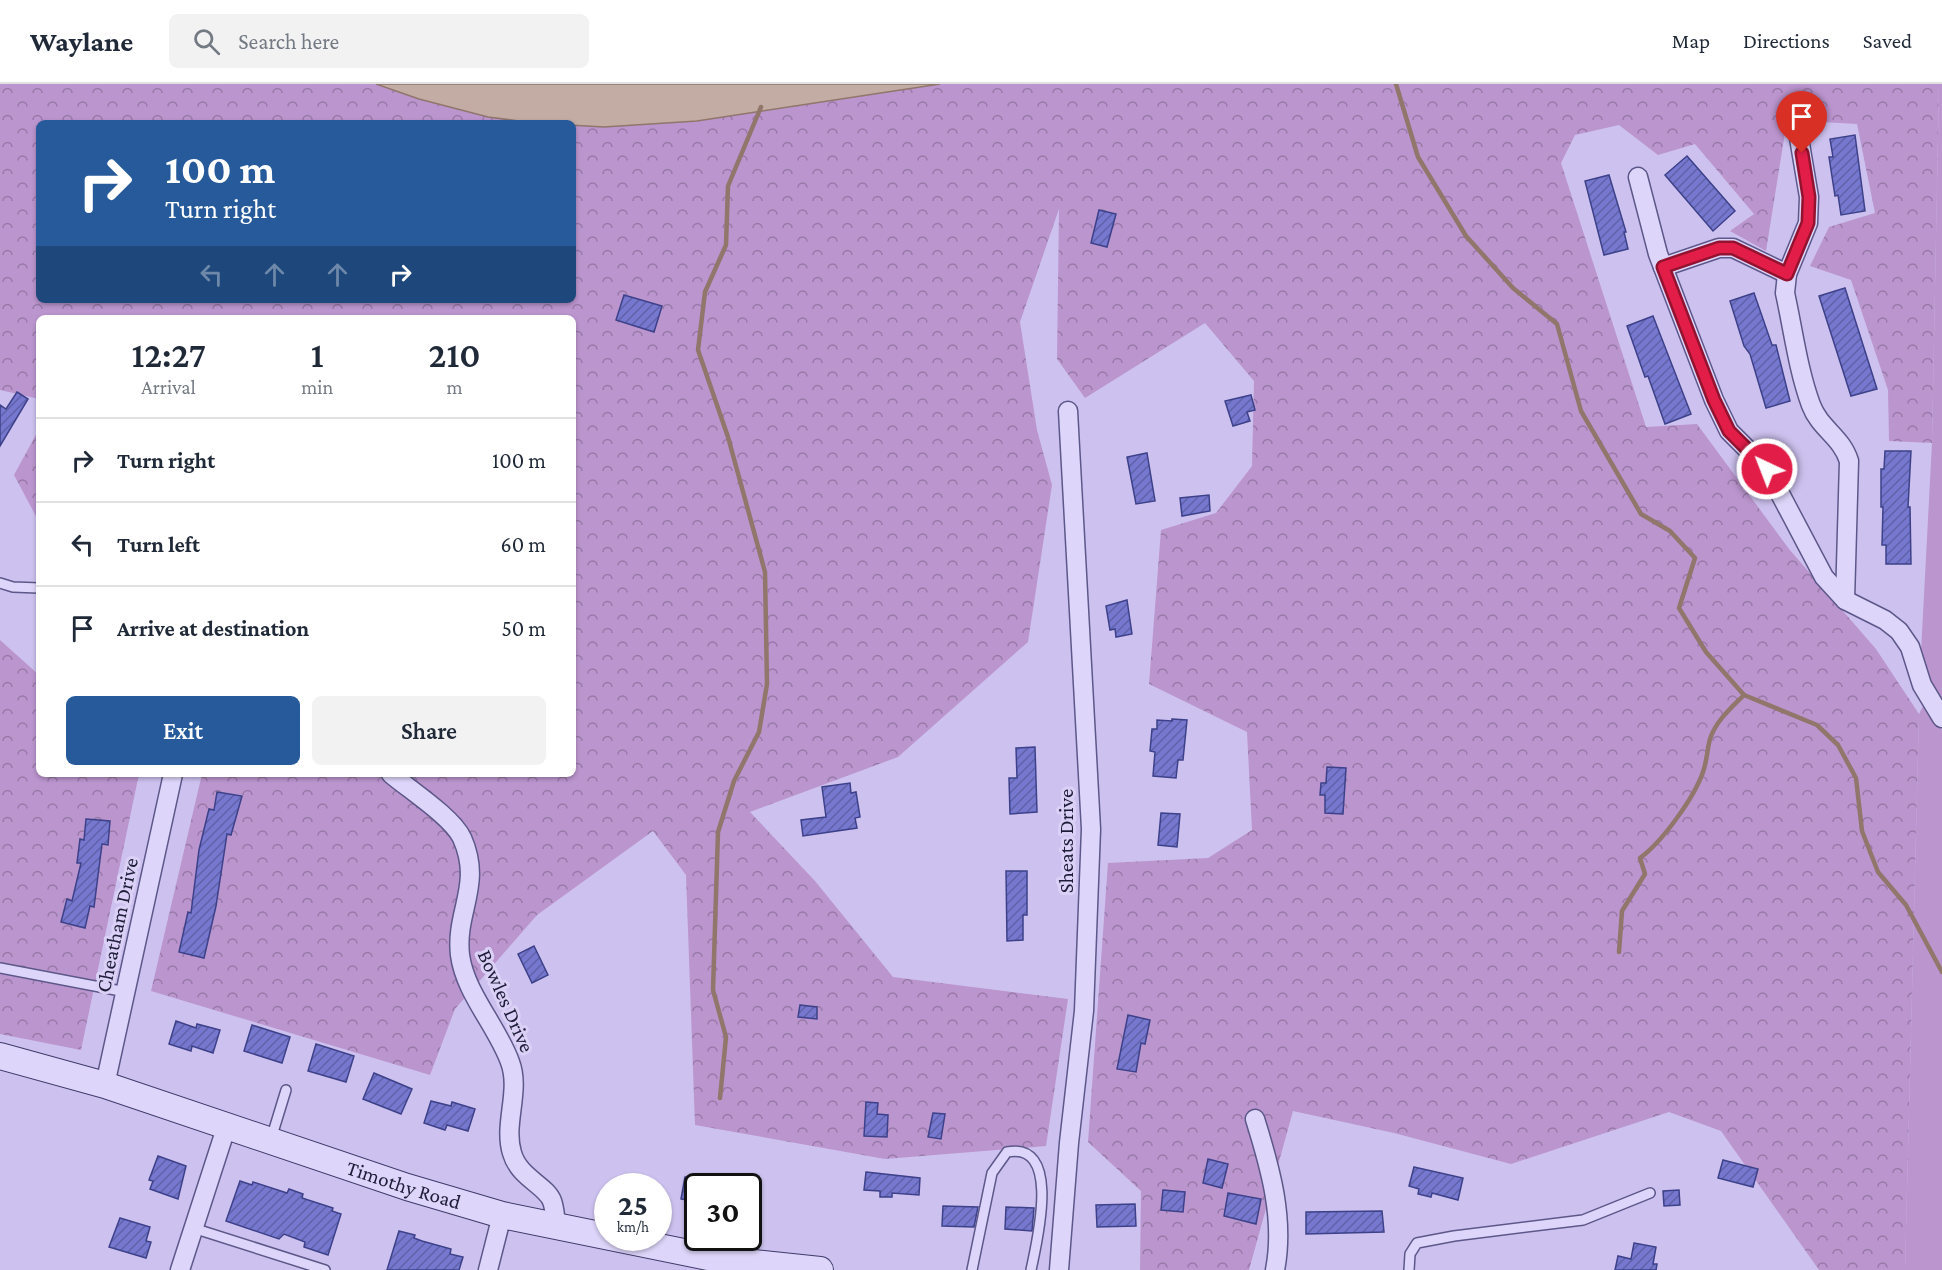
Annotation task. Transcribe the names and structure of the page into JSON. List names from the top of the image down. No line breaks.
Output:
{"streets":{"main road":["Timothy Road"],"street":["Sheats Drive","Cheatham Drive","Bowles Drive"]},"crossings":[["Cheatham Drive","Timothy Road"],["Bowles Drive","Timothy Road"]],"page":{"header":"Waylane","search":"Search here","nav":["Map","Directions","Saved"],"turn":["100 m","Turn right"],"eta":["12:27","Arrival","1","min","210","m"],"list":[{"name":"Turn right","value":"100 m"},{"name":"Turn left","value":"60 m"},{"name":"Arrive at destination","value":"50 m"}],"buttons":["Exit","Share"],"speed":"25 km/h","limit":"30"}}
